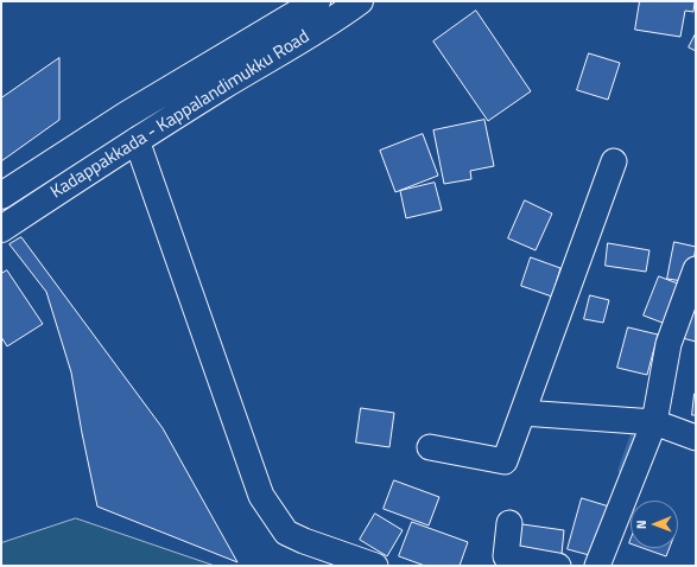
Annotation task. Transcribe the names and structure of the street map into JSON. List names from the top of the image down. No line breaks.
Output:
{"streets":{"main road":["Kadappakkada - Kappalandimukku Road"]},"north":"left"}
